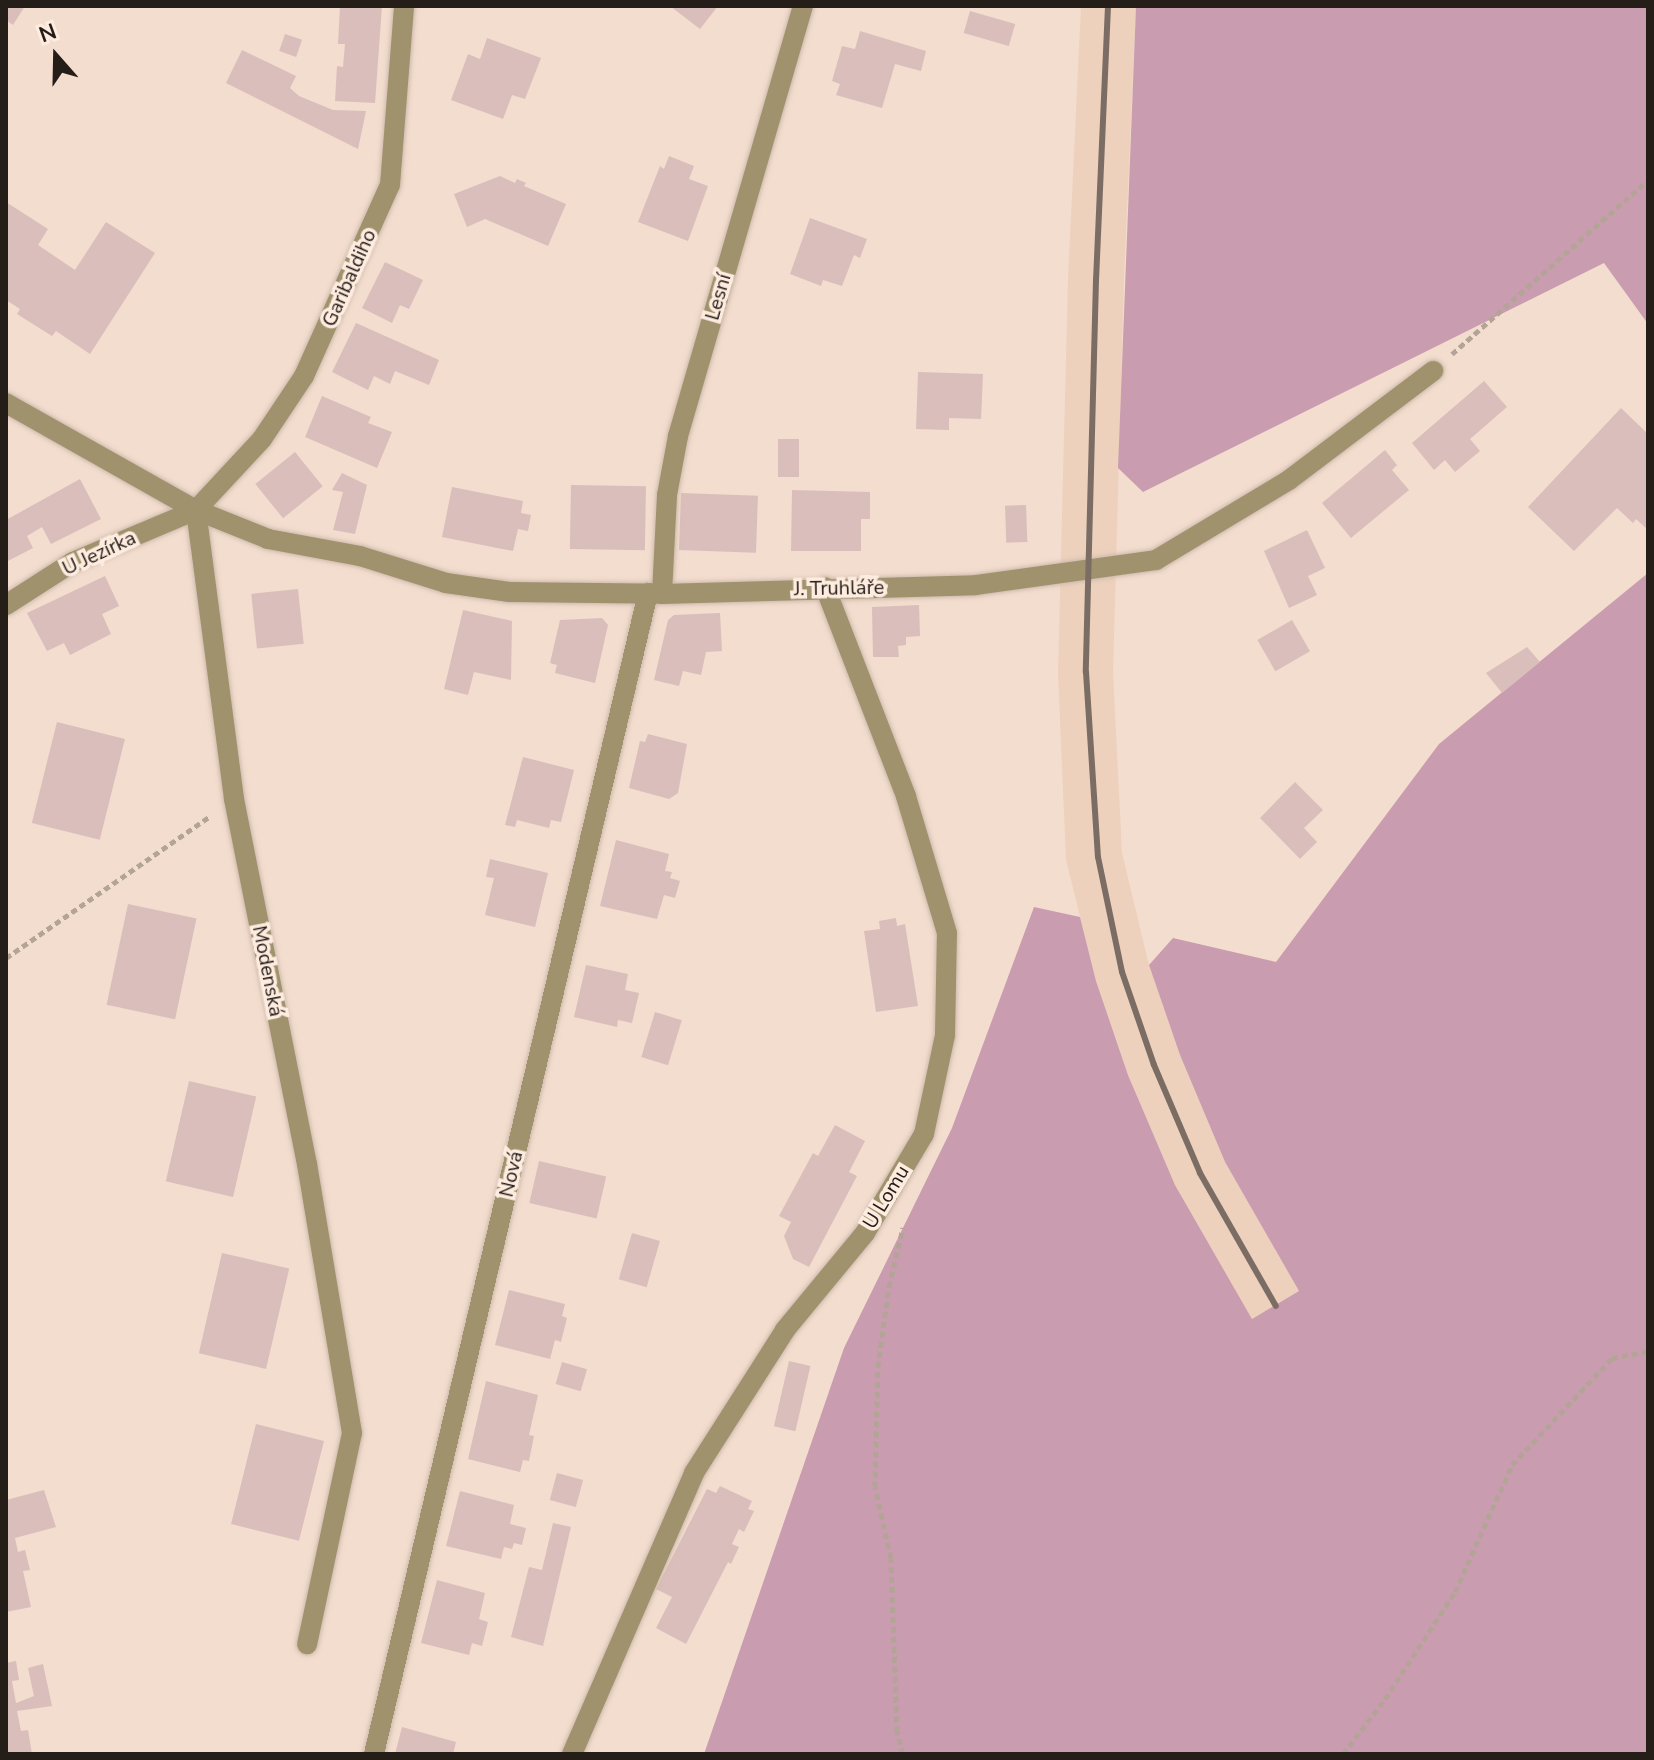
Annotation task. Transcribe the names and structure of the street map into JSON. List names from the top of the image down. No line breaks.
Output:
{"streets":{"street":["Garibaldiho","Lesní","U Jezírka","J. Truhláře","Modenská","Nová","U Lomu"]},"crossings":[["Garibaldiho","U Jezírka"],["Garibaldiho","J. Truhláře"],["Garibaldiho","Modenská"],["Lesní","J. Truhláře"],["Lesní","Nová"],["U Jezírka","J. Truhláře"],["U Jezírka","Modenská"],["J. Truhláře","Modenská"],["J. Truhláře","Nová"],["J. Truhláře","U Lomu"]],"north":"top"}
